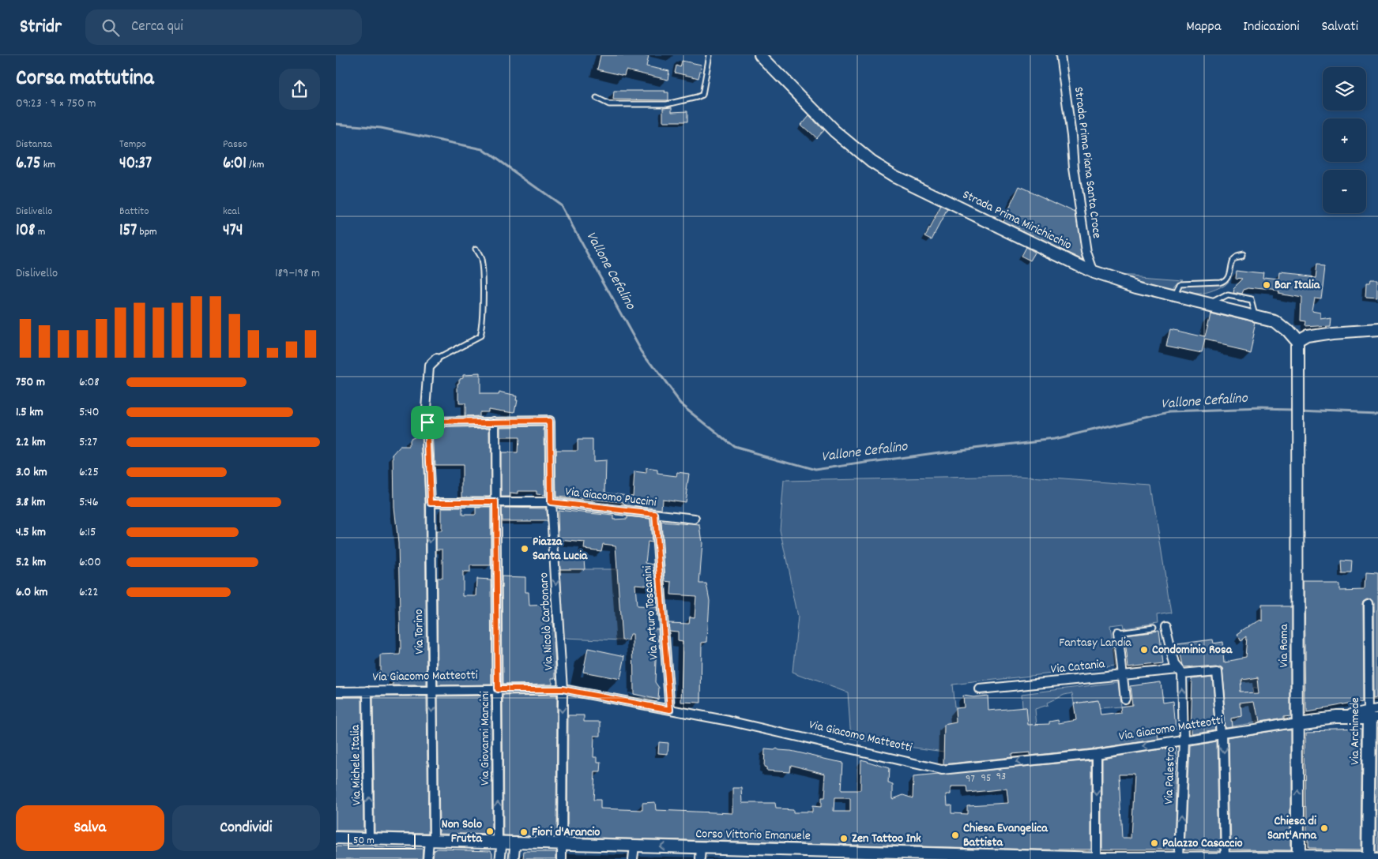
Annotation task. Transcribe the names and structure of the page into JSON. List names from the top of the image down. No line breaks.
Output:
{"streets":{"main road":["Strada Prima Mirichicchio","Via Roma","Via Giacomo Matteotti","Via Archimede","Corso Vittorio Emanuele"],"street":["Strada Prima Piana Santa Croce","Via Giacomo Puccini","Via Arturo Toscanini","Via Nicolò Carbonaro","Via Torino","Via Catania","Via Giovanni Mancini","Via Michele Italia","Via Palestro"]},"crossings":[["Strada Prima Piana Santa Croce","Strada Prima Mirichicchio"],["Strada Prima Mirichicchio","Via Roma"],["Via Giacomo Puccini","Via Arturo Toscanini"],["Via Giacomo Puccini","Via Nicolò Carbonaro"],["Via Giacomo Puccini","Via Torino"],["Via Giacomo Puccini","Via Giovanni Mancini"],["Via Arturo Toscanini","Via Giacomo Matteotti"],["Via Nicolò Carbonaro","Via Giacomo Matteotti"],["Via Nicolò Carbonaro","Via Giovanni Mancini"],["Via Nicolò Carbonaro","Corso Vittorio Emanuele"],["Via Torino","Via Giacomo Matteotti"],["Via Torino","Corso Vittorio Emanuele"],["Via Roma","Via Giacomo Matteotti"],["Via Roma","Corso Vittorio Emanuele"],["Via Catania","Via Giacomo Matteotti"],["Via Catania","Via Palestro"],["Via Giacomo Matteotti","Via Archimede"],["Via Giacomo Matteotti","Via Giovanni Mancini"],["Via Giacomo Matteotti","Via Michele Italia"],["Via Giacomo Matteotti","Via Palestro"],["Via Archimede","Corso Vittorio Emanuele"],["Via Giovanni Mancini","Corso Vittorio Emanuele"],["Via Michele Italia","Corso Vittorio Emanuele"],["Via Palestro","Corso Vittorio Emanuele"]],"one_way":["Via Nicolò Carbonaro","Via Torino","Via Giacomo Matteotti","Via Giovanni Mancini","Via Michele Italia"],"water":["Vallone Cefalino"],"parks":["Fantasy Landia"],"places":["Bar Italia","Piazza Santa Lucia","Condominio Rosa","Chiesa di Sant'Anna","Non Solo Frutta","Fiori d'Arancio","Chiesa Evangelica Battista","Zen Tattoo Ink","Palazzo Casaccio"],"house_numbers":["93","95","97"],"scale_bar":"50 m","page":{"header":"Stridr","search":"Cerca qui","nav":["Mappa","Indicazioni","Salvati"],"heading":["Corsa mattutina","09:23 · 9 × 750 m"],"map_buttons":["+","−"],"stats":[["Distanza","6.75 km"],["Tempo","40:37"],["Passo","6:01 /km"],["Dislivello","108 m"],["Battito","157 bpm"],["kcal","474"]],"chart":["Dislivello","189–198 m"],"list":[{"name":"750 m","note":"6:08"},{"name":"1.5 km","note":"5:40"},{"name":"2.2 km","note":"5:27"},{"name":"3.0 km","note":"6:25"},{"name":"3.8 km","note":"5:46"},{"name":"4.5 km","note":"6:15"},{"name":"5.2 km","note":"6:00"},{"name":"6.0 km","note":"6:22"}],"buttons":["Salva","Condividi"],"scale":"50 m"}}
